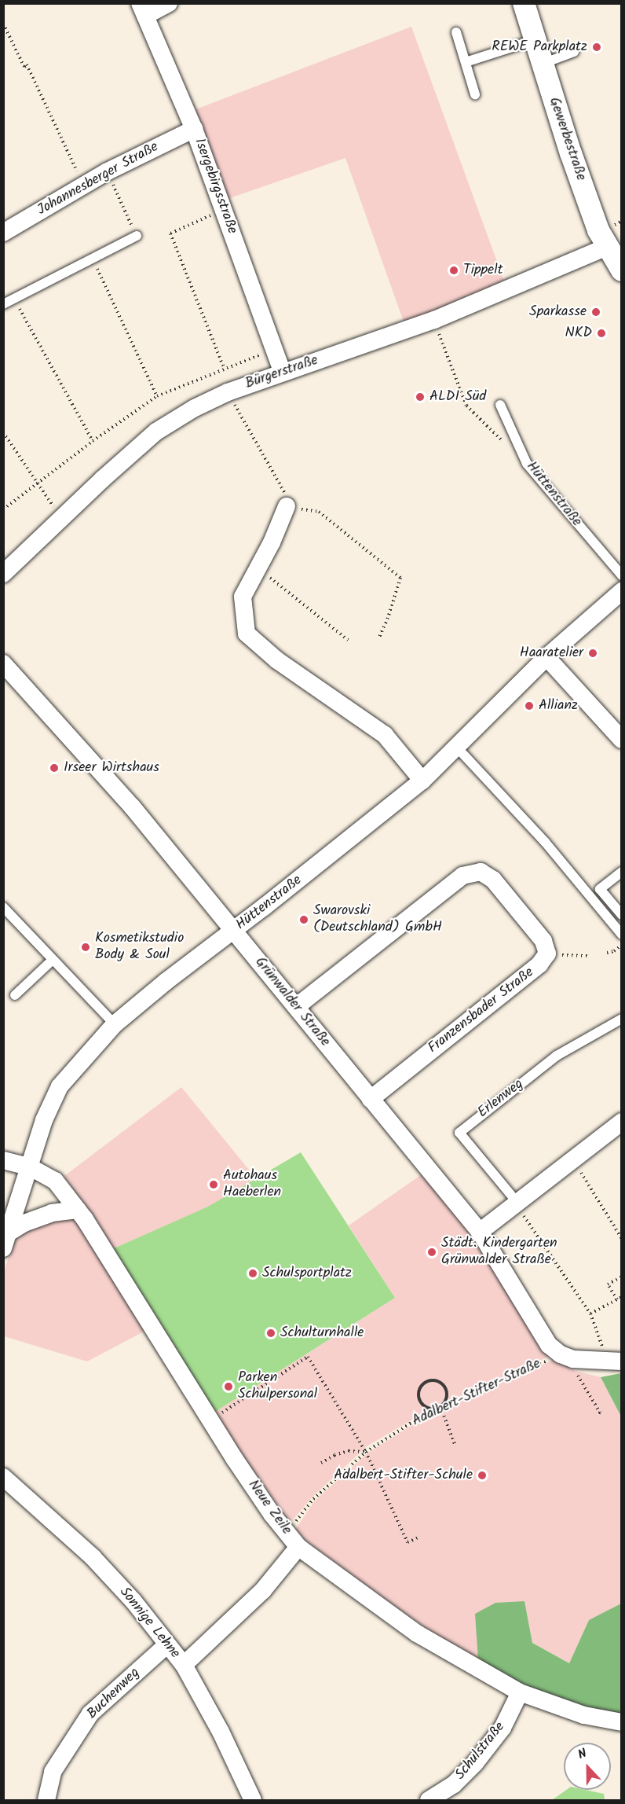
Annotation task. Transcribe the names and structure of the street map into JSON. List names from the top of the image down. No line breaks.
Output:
{"streets":{"street":["Gewerbestraße","Johannesberger Straße","Isergebirgsstraße","Bürgerstraße","Hüttenstraße","Grünwalder Straße","Franzensbader Straße","Neue Zeile","Sonnige Lehne","Buchenweg","Schulstraße"],"lane":["Erlenweg"],"path":["Adalbert-Stifter-Straße"]},"crossings":[["Gewerbestraße","Bürgerstraße"],["Johannesberger Straße","Isergebirgsstraße"],["Isergebirgsstraße","Bürgerstraße"],["Hüttenstraße","Grünwalder Straße"],["Hüttenstraße","Neue Zeile"],["Grünwalder Straße","Franzensbader Straße"],["Grünwalder Straße","Adalbert-Stifter-Straße"],["Adalbert-Stifter-Straße","Neue Zeile"],["Neue Zeile","Schulstraße"],["Sonnige Lehne","Buchenweg"]],"places":["REWE Parkplatz","Tippelt","Sparkasse","NKD","ALDI Süd","Haaratelier","Allianz","Irseer Wirtshaus","Swarovski (Deutschland) GmbH","Kosmetikstudio Body & Soul","Autohaus Haeberlen","Städt. Kindergarten Grünwalder Straße","Schulsportplatz","Schulturnhalle","Parken Schulpersonal","Adalbert-Stifter-Schule"],"north":"top"}
